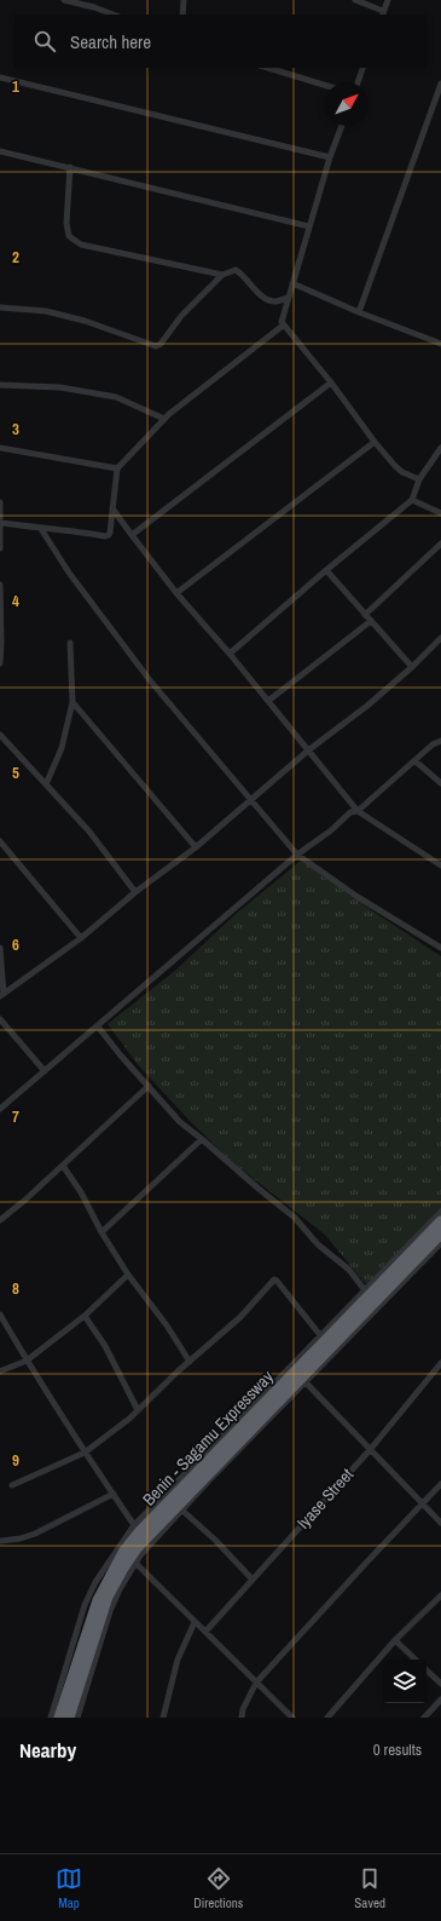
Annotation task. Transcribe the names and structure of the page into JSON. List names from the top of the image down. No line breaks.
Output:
{"streets":{"highway":["Benin - Sagamu Expressway"],"street":["Iyase Street"]},"north":"top right","page":{"search":"Search here","heading":["Nearby","0 results"],"nav":["Map","Directions","Saved"]},"grid":{"rows":["1","2","3","4","5","6","7","8","9"]}}
